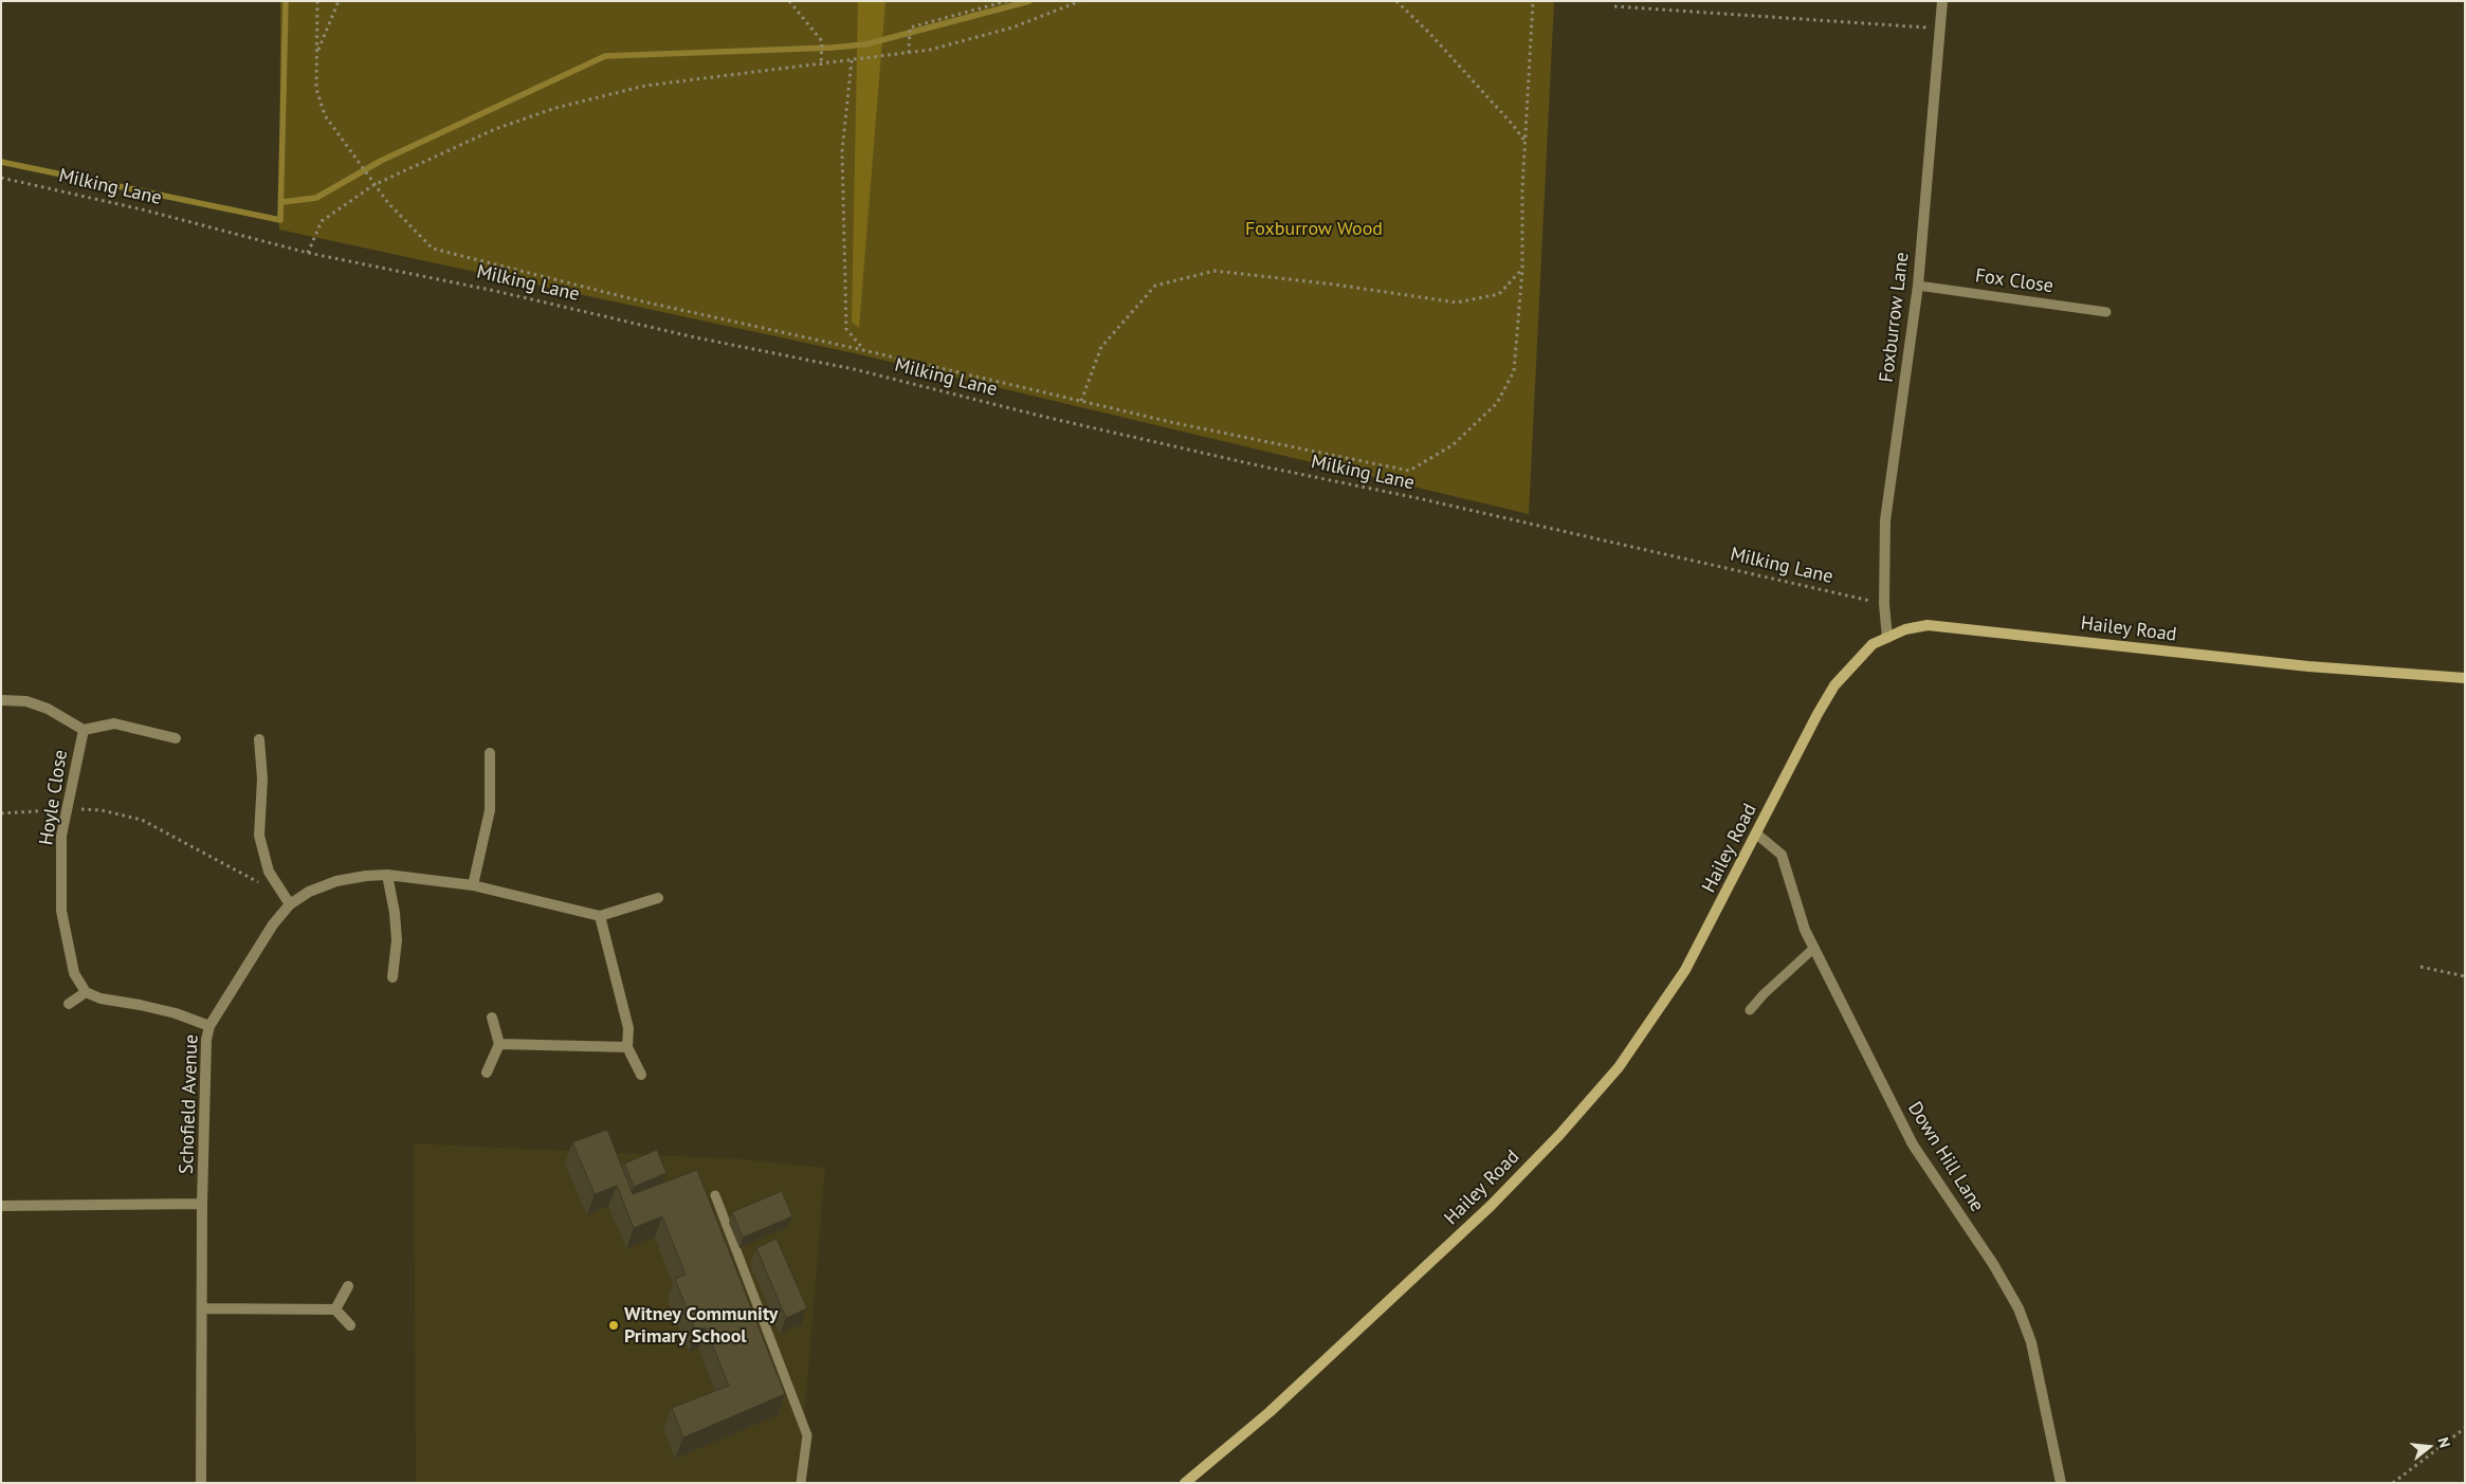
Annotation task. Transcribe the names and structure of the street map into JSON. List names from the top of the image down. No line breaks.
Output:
{"streets":{"main road":["Hailey Road"],"street":["Foxburrow Lane","Hoyle Close","Schofield Avenue","Down Hill Lane"],"lane":["Fox Close"],"path":["Milking Lane"]},"crossings":[["Milking Lane","Foxburrow Lane"],["Fox Close","Foxburrow Lane"],["Foxburrow Lane","Hailey Road"],["Hailey Road","Down Hill Lane"]],"parks":["Foxburrow Wood"],"places":["Witney Community Primary School"],"north":"right"}
